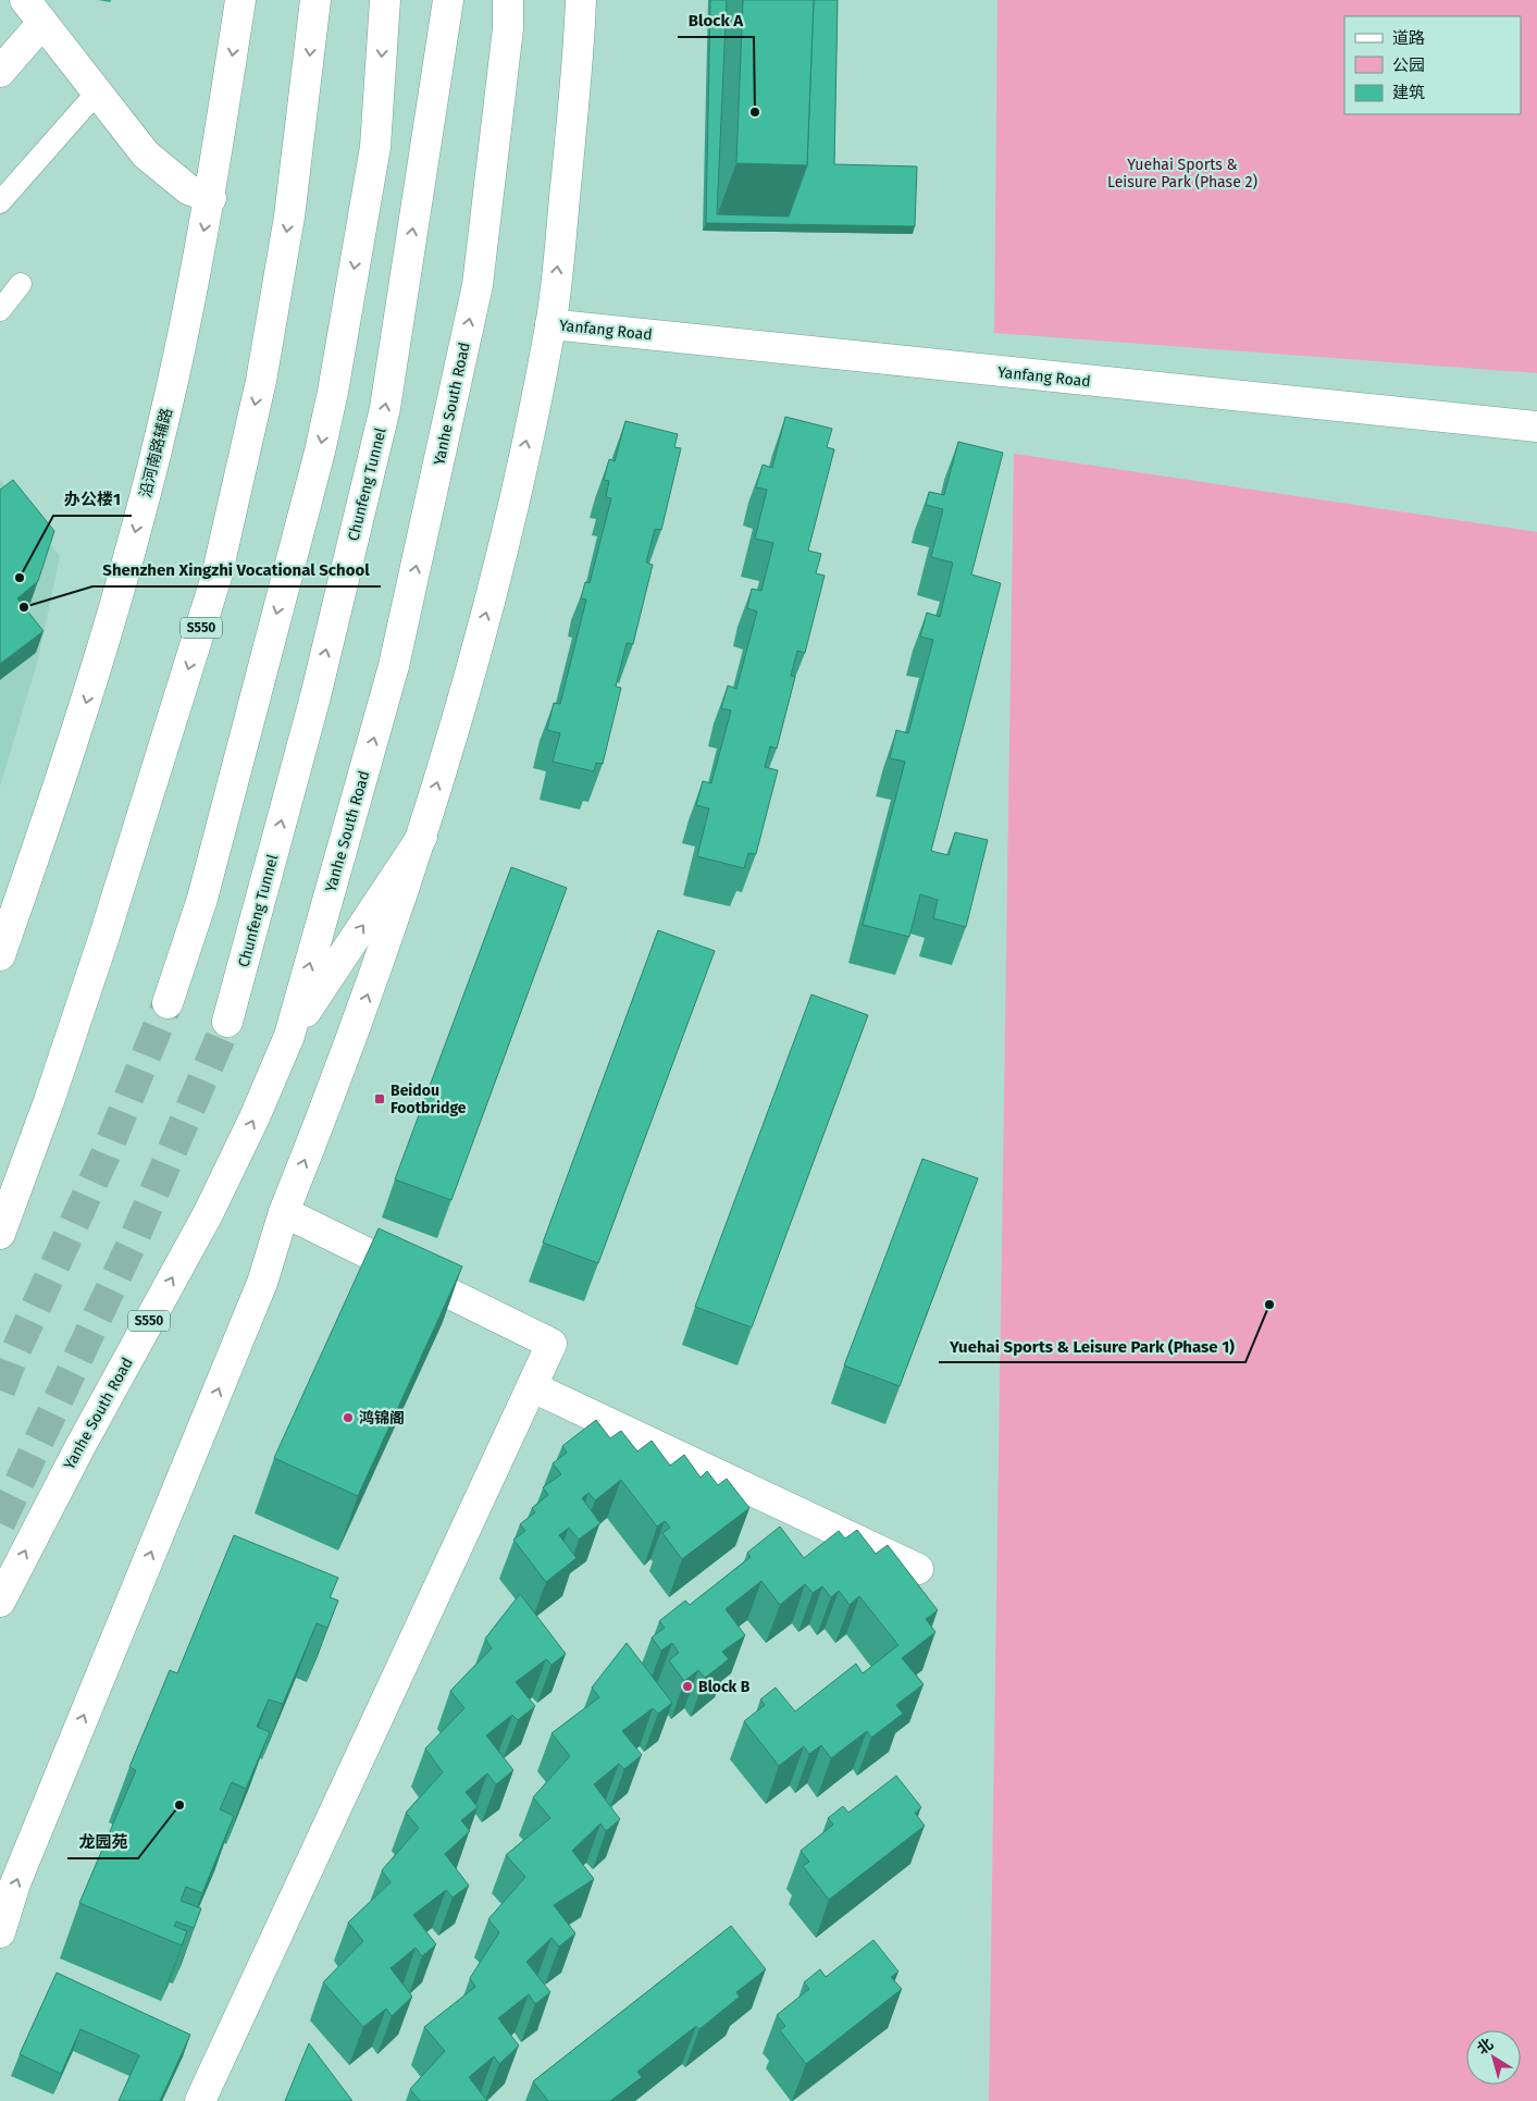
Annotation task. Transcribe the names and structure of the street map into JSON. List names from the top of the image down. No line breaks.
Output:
{"streets":{"main road":["Yanfang Road","Yanhe South Road","沿河南路辅路","Chunfeng Tunnel","S550"]},"parks":["Yuehai Sports & Leisure Park (Phase 2)"],"places":{"other":["Block A","办公楼1","Shenzhen Xingzhi Vocational School","Yuehai Sports & Leisure Park (Phase 1)","鸿锦阁","Block B","龙园苑"],"transit":["Beidou Footbridge"]},"legend":["道路","公园","建筑"],"north":"top left"}
